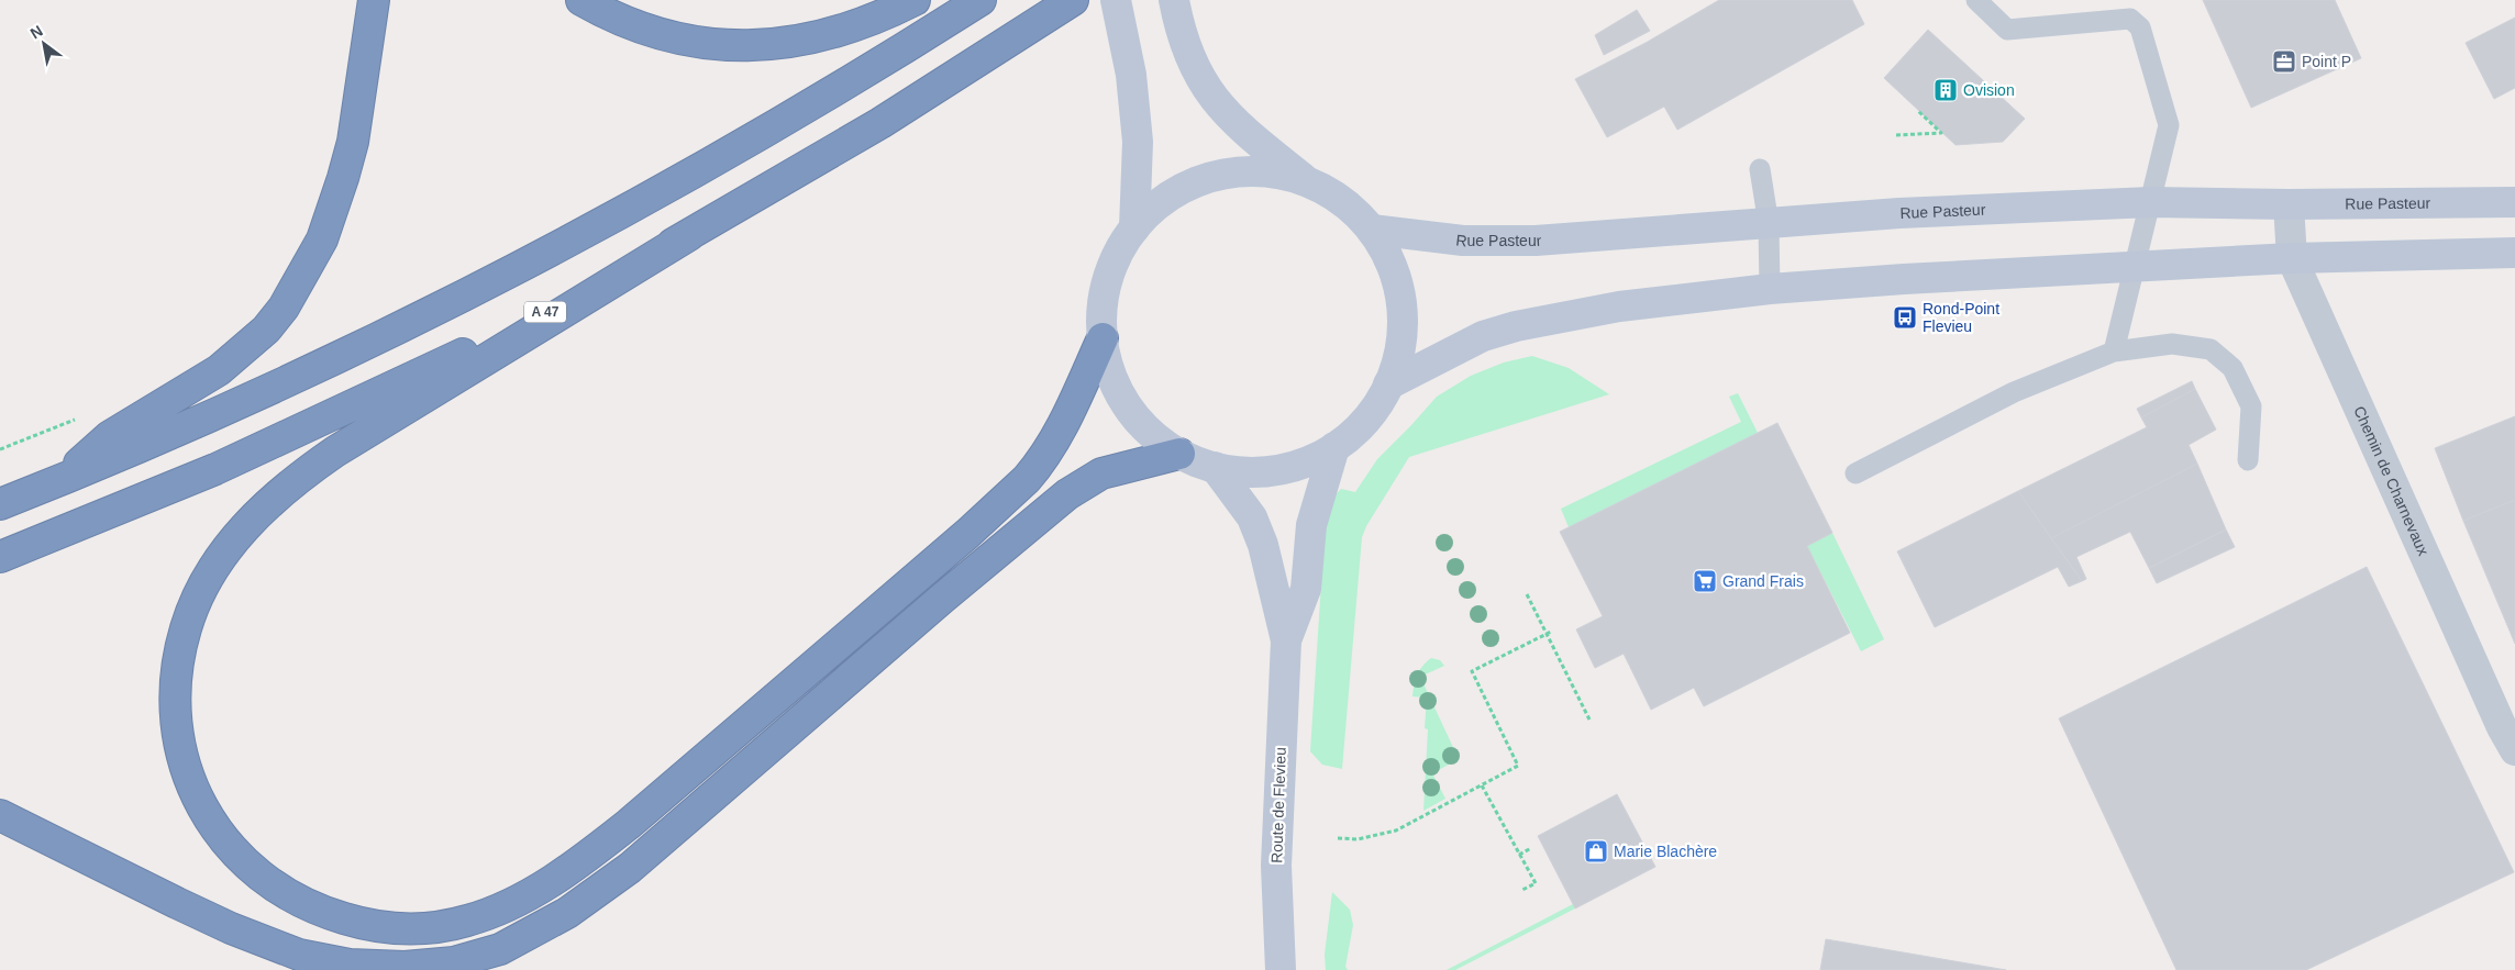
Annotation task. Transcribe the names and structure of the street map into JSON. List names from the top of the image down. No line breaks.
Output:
{"streets":{"highway":["A 47"],"main road":["Rue Pasteur","Route de Flevieu"],"street":["Chemin de Charnevaux"]},"crossings":[["Rue Pasteur","Chemin de Charnevaux"]],"places":{"office":["Point P"],"building":["Ovision"],"bus stop":["Rond-Point Flevieu"],"supermarket":["Grand Frais"],"shop":["Marie Blachère"]},"north":"top left"}
